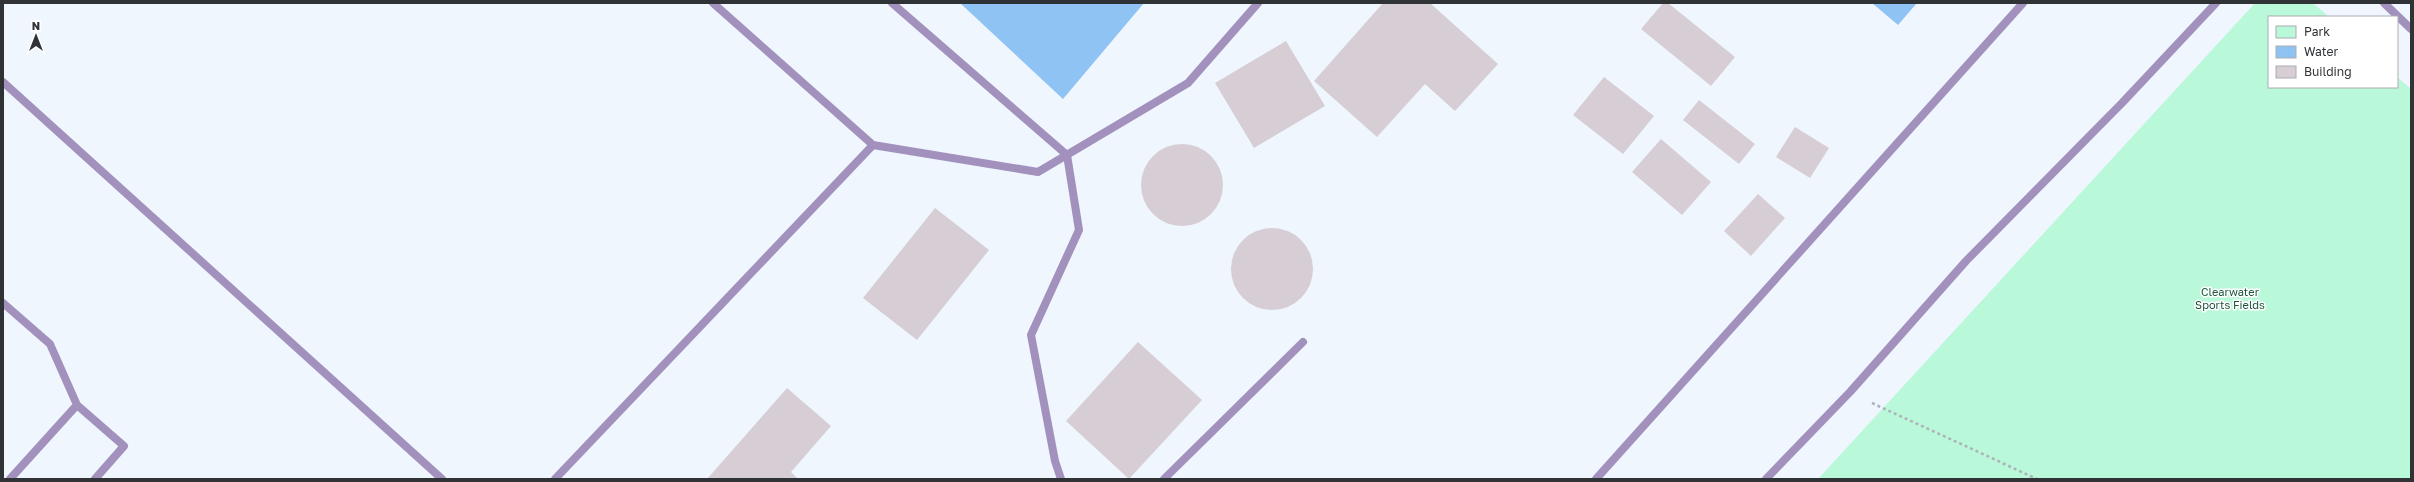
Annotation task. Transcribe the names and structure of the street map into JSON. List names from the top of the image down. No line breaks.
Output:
{"parks":["Clearwater Sports Fields"],"legend":["Park","Water","Building"],"north":"top"}
